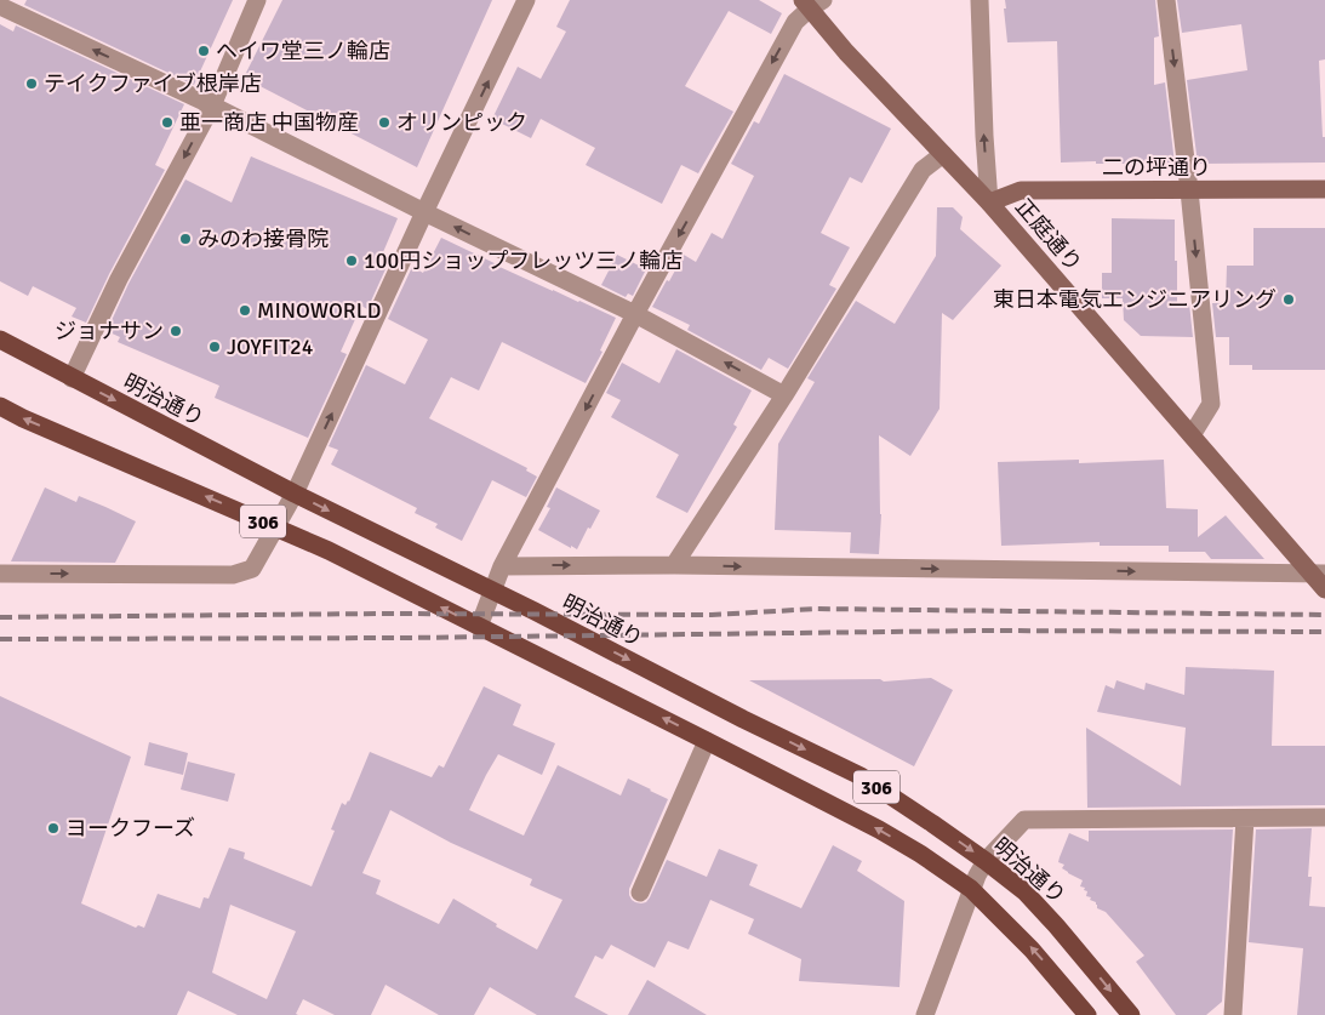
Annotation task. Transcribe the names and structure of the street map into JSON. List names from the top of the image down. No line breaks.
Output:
{"streets":{"main road":["明治通り","306"],"street":["二の坪通り","正庭通り"]},"crossings":[["二の坪通り","正庭通り"]],"places":["ヘイワ堂三ノ輪店","テイクファイブ根岸店","亜一商店 中国物産","オリンピック","みのわ接骨院","100円ショップフレッツ三ノ輪店","東日本電気エンジニアリング","MINOWORLD","ジョナサン","JOYFIT24","ヨークフーズ"]}
